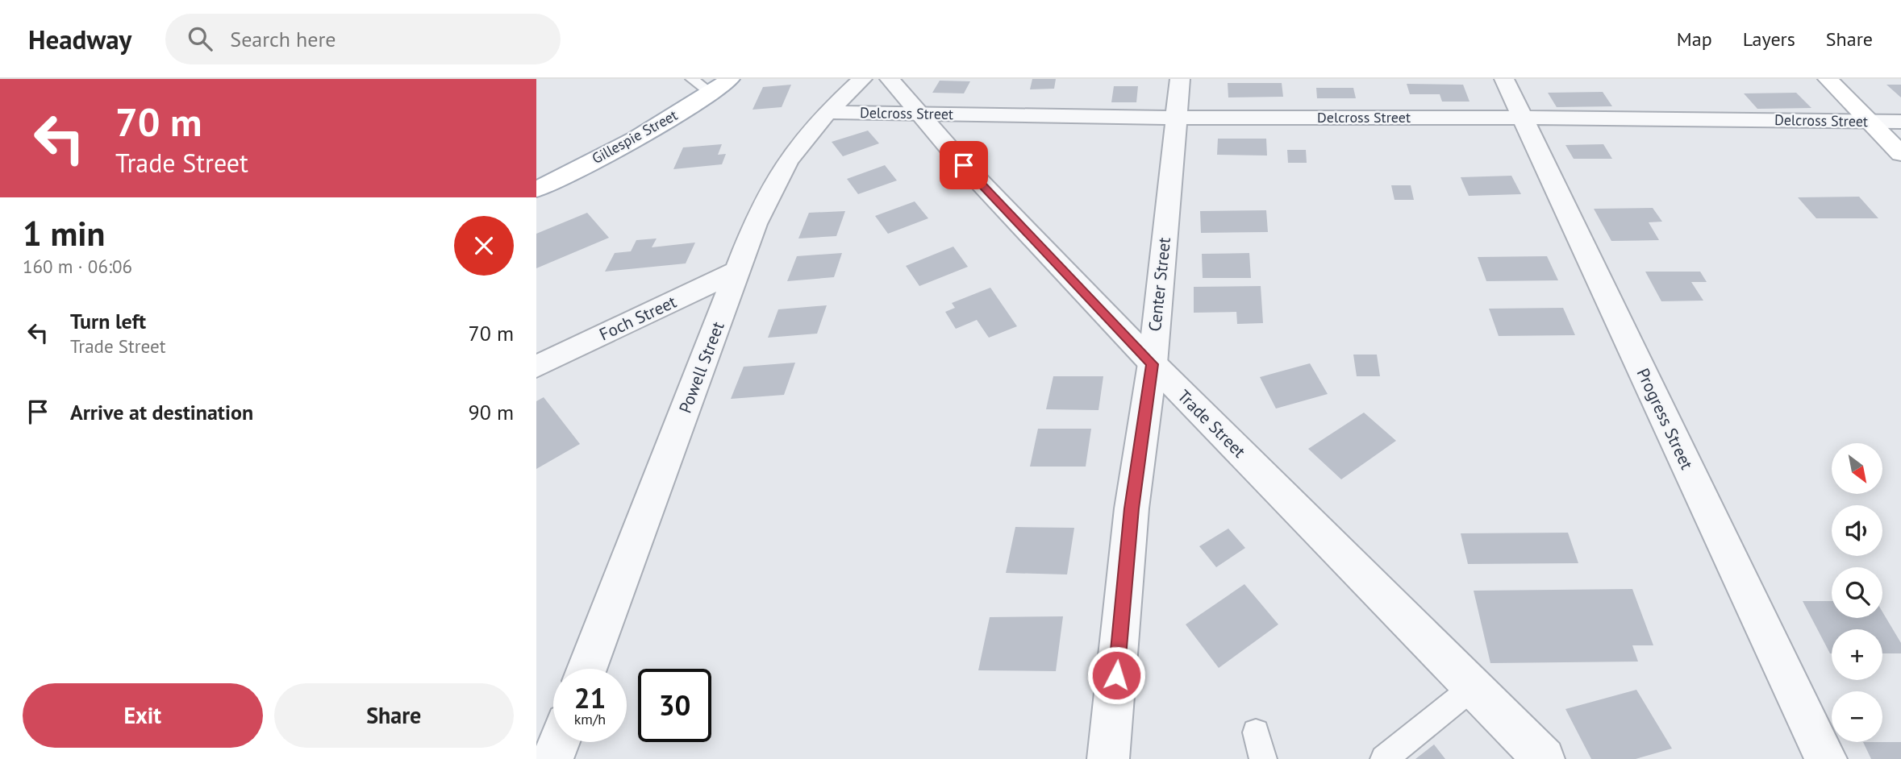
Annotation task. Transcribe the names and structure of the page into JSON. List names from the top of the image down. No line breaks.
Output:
{"streets":{"main road":["Gillespie Street"],"street":["Delcross Street","Center Street","Foch Street","Powell Street","Progress Street","Trade Street"]},"crossings":[["Delcross Street","Center Street"],["Delcross Street","Powell Street"],["Delcross Street","Progress Street"],["Delcross Street","Trade Street"],["Center Street","Trade Street"],["Foch Street","Powell Street"]],"north":"bottom right","page":{"header":"Headway","search":"Search here","nav":["Map","Layers","Share"],"turn":["70 m","Trade Street"],"heading":["1 min","160 m · 06:06"],"list":[{"name":"Turn left","note":"Trade Street","value":"70 m"},{"name":"Arrive at destination","value":"90 m"}],"map_buttons":["+","−"],"speed":"21 km/h","limit":"30","buttons":["Exit","Share"]}}
